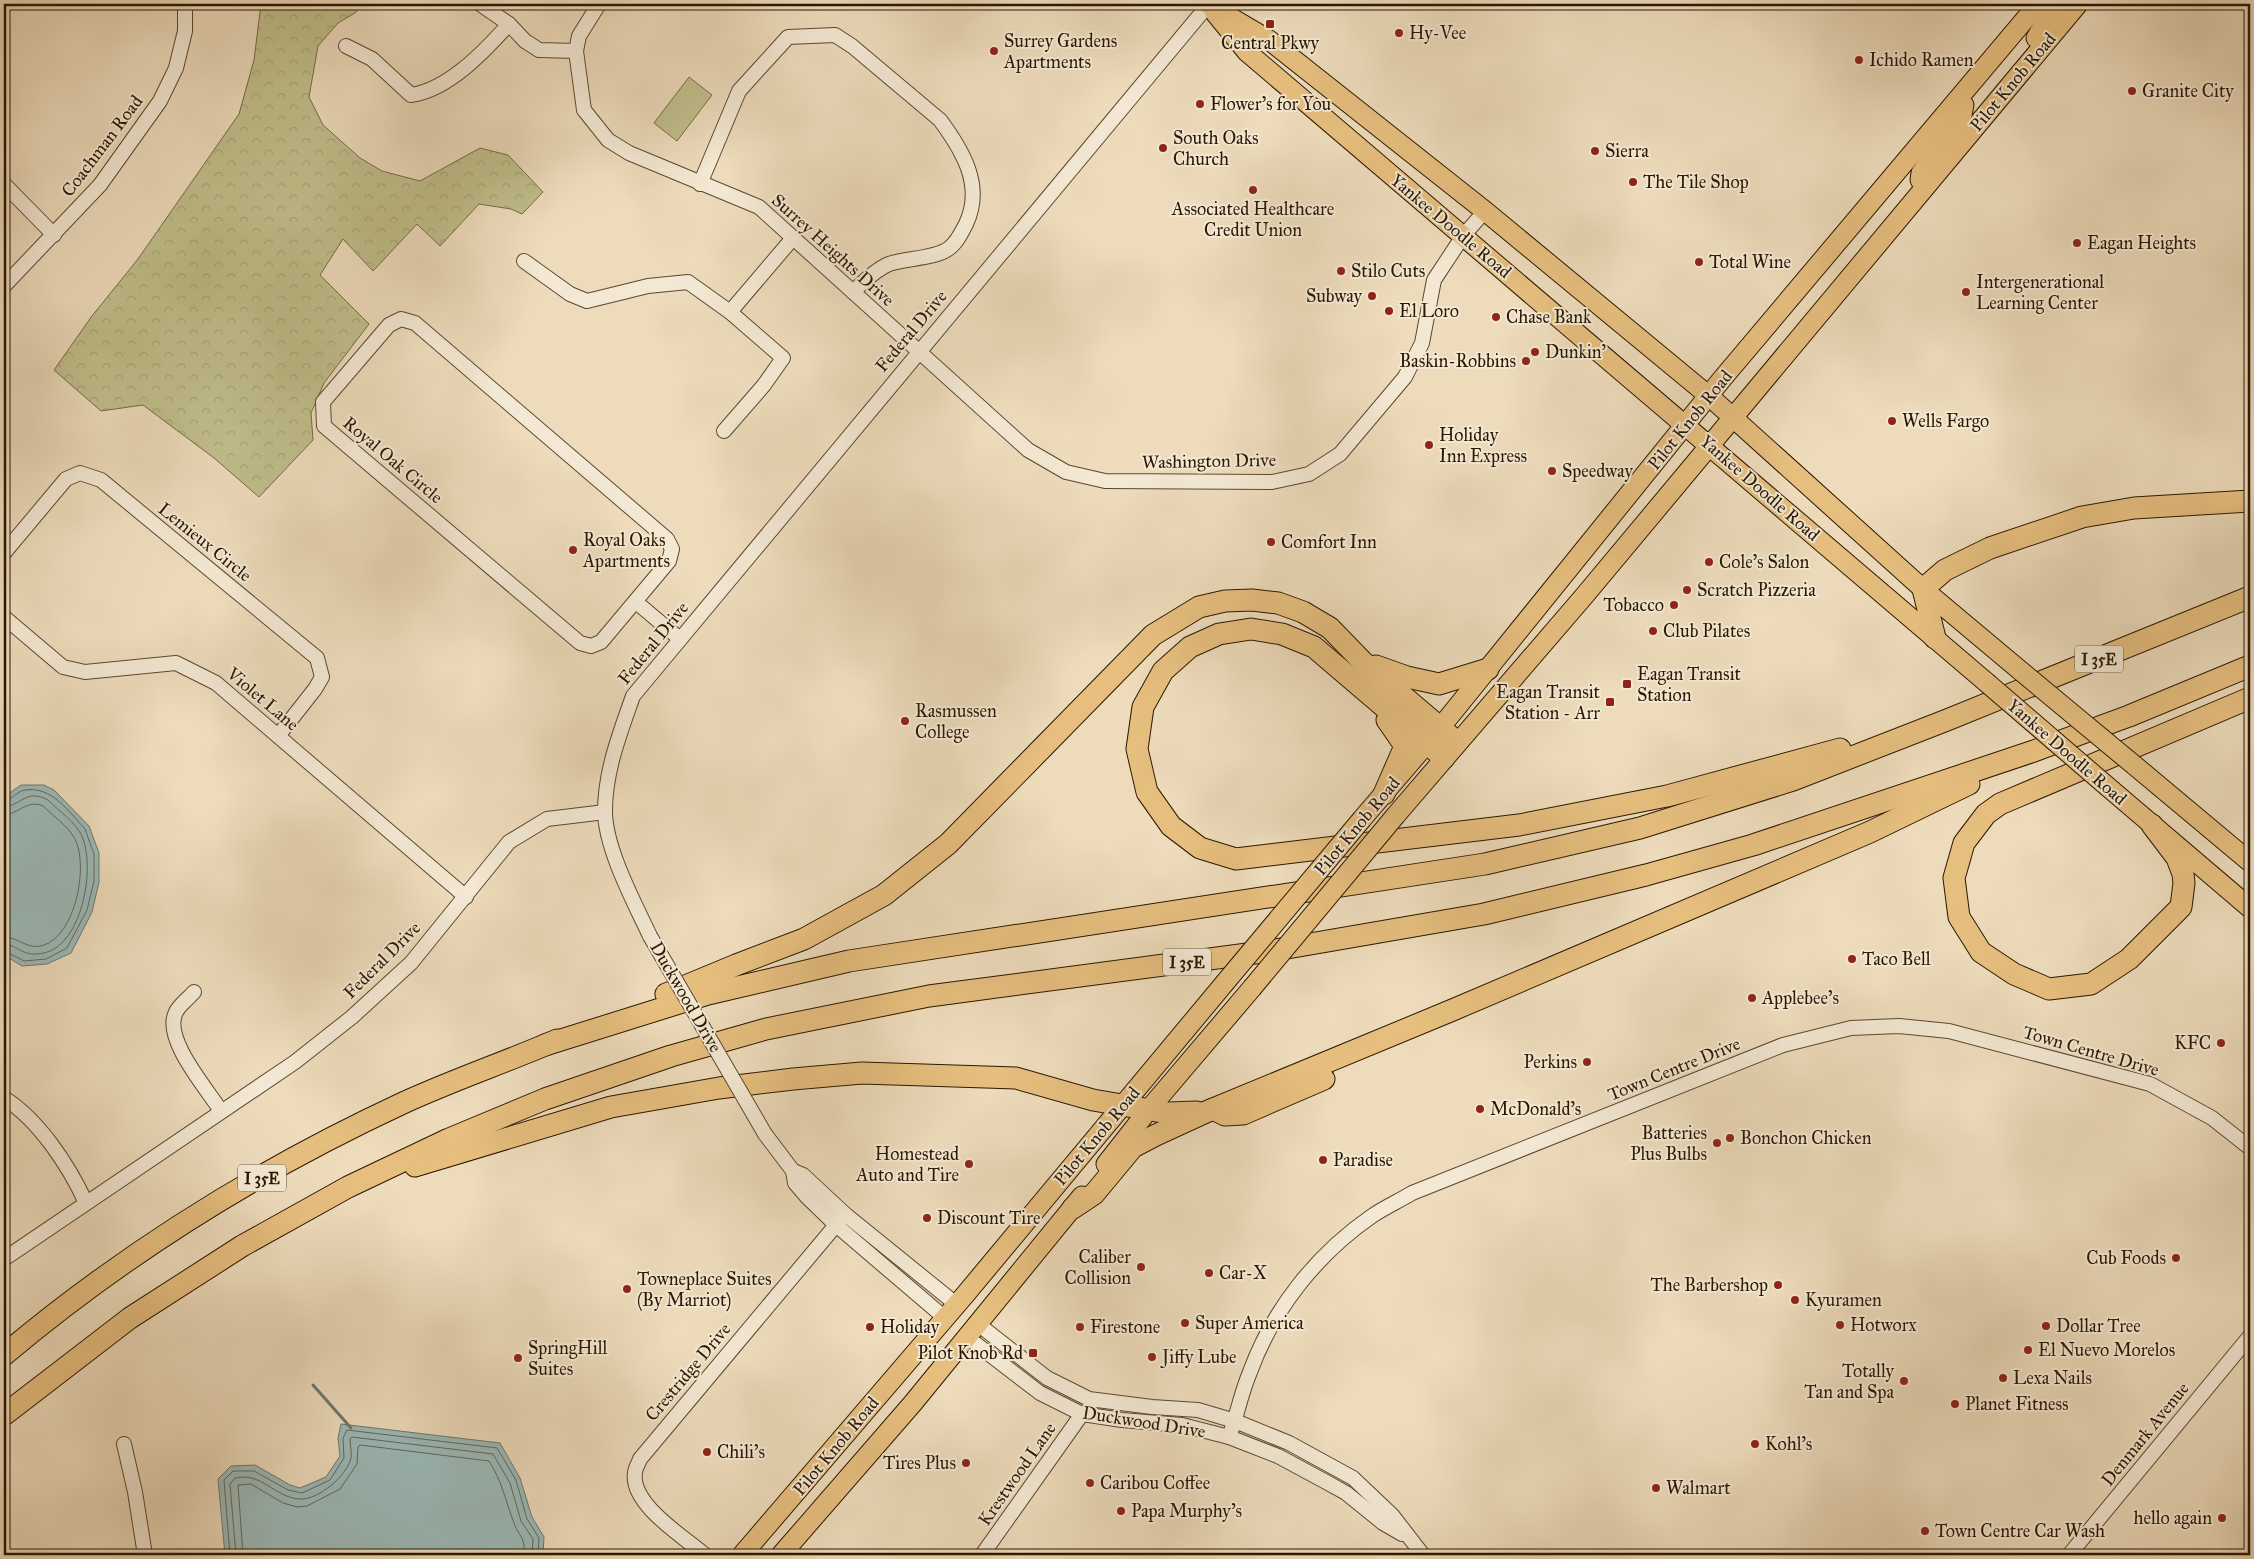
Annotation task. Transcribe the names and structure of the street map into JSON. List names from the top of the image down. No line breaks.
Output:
{"streets":{"highway":["I 35E"],"main road":["Pilot Knob Road","Yankee Doodle Road","Duckwood Drive"],"street":["Coachman Road","Surrey Heights Drive","Federal Drive","Royal Oak Circle","Washington Drive","Lemieux Circle","Violet Lane","Town Centre Drive","Crestridge Drive","Denmark Avenue","Krestwood Lane"]},"crossings":[["Pilot Knob Road","Yankee Doodle Road"],["Pilot Knob Road","Duckwood Drive"],["Yankee Doodle Road","Federal Drive"],["Yankee Doodle Road","Washington Drive"],["Surrey Heights Drive","Federal Drive"],["Surrey Heights Drive","Washington Drive"],["Federal Drive","Washington Drive"],["Federal Drive","Violet Lane"],["Federal Drive","Duckwood Drive"],["Lemieux Circle","Violet Lane"],["Duckwood Drive","Town Centre Drive"],["Duckwood Drive","Crestridge Drive"],["Duckwood Drive","Krestwood Lane"]],"places":{"transit":["Central Pkwy","Eagan Transit Station","Eagan Transit Station - Arr","Pilot Knob Rd"],"other":["Hy-Vee","Surrey Gardens Apartments","Ichido Ramen","Granite City","Flower's for You","South Oaks Church","Sierra","The Tile Shop","Associated Healthcare Credit Union","Eagan Heights","Total Wine","Stilo Cuts","Intergenerational Learning Center","Subway","El Loro","Chase Bank","Dunkin'","Baskin-Robbins","Wells Fargo","Holiday Inn Express","Speedway","Comfort Inn","Royal Oaks Apartments","Cole's Salon","Scratch Pizzeria","Tobacco","Club Pilates","Rasmussen College","Taco Bell","Applebee's","KFC","Perkins","McDonald's","Bonchon Chicken","Batteries Plus Bulbs","Paradise","Homestead Auto and Tire","Discount Tire","Cub Foods","Caliber Collision","Car-X","The Barbershop","Towneplace Suites (By Marriot)","Kyuramen","Super America","Hotworx","Dollar Tree","Holiday","Firestone","El Nuevo Morelos","Jiffy Lube","SpringHill Suites","Lexa Nails","Totally Tan and Spa","Planet Fitness","Kohl's","Chili's","Tires Plus","Caribou Coffee","Walmart","Papa Murphy's","hello again","Town Centre Car Wash"]}}
